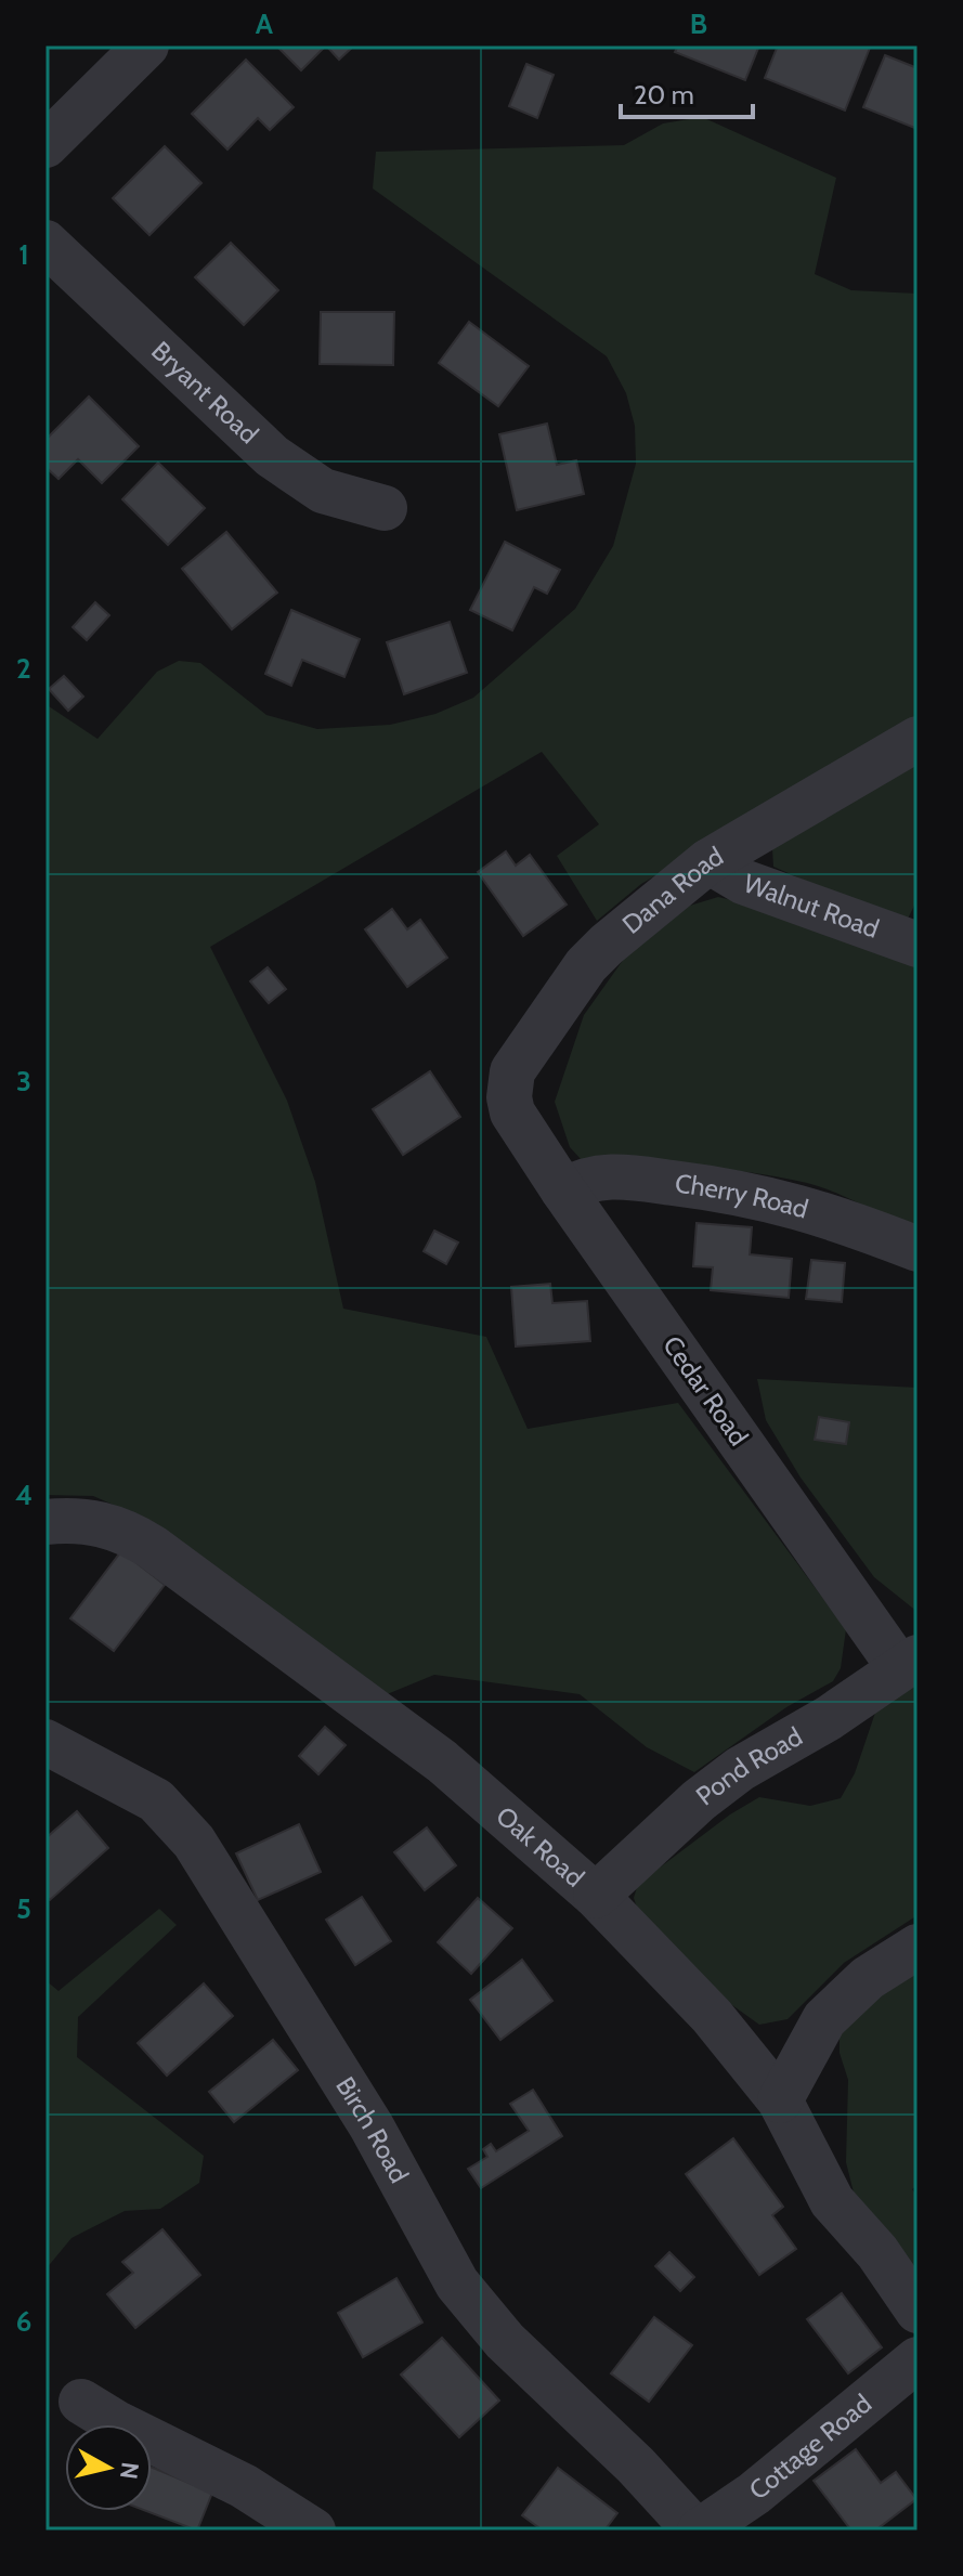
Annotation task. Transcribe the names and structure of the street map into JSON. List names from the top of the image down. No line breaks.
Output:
{"streets":{"street":["Bryant Road","Dana Road","Walnut Road","Cherry Road","Cedar Road","Pond Road","Oak Road","Birch Road","Cottage Road"]},"crossings":[["Dana Road","Walnut Road"],["Dana Road","Cedar Road"],["Cherry Road","Cedar Road"],["Cedar Road","Pond Road"],["Pond Road","Oak Road"],["Birch Road","Cottage Road"]],"scale_bar":"20 m","north":"right","grid":{"columns":["A","B"],"rows":["1","2","3","4","5","6"]}}
